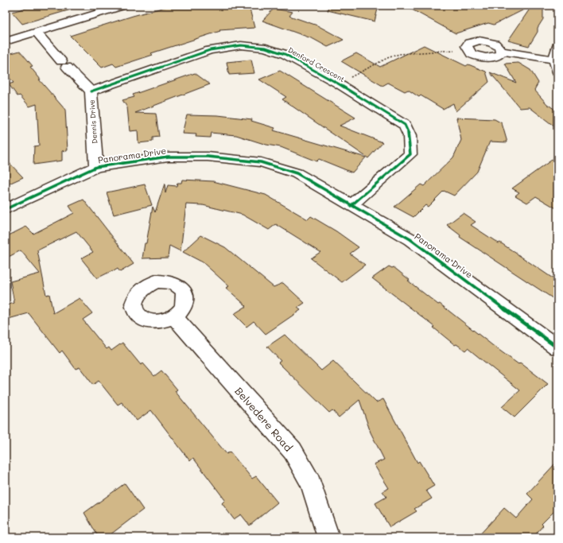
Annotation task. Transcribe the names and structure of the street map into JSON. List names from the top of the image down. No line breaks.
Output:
{"streets":{"street":["Denford Crescent","Dennis Drive","Panorama Drive","Belvedere Road"]},"crossings":[["Denford Crescent","Dennis Drive"],["Denford Crescent","Panorama Drive"],["Dennis Drive","Panorama Drive"]]}
